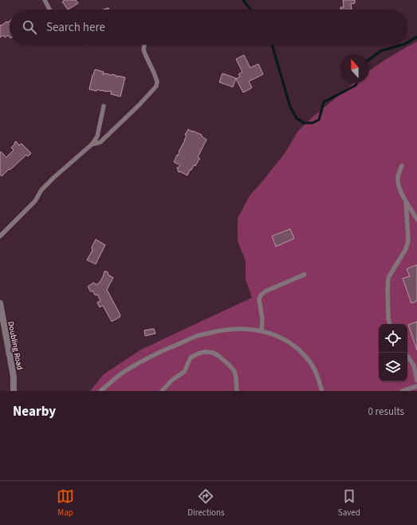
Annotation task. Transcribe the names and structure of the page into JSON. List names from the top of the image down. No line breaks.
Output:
{"streets":{"street":["Doubling Road"]},"north":"top","page":{"search":"Search here","heading":["Nearby","0 results"],"nav":["Map","Directions","Saved"]}}
